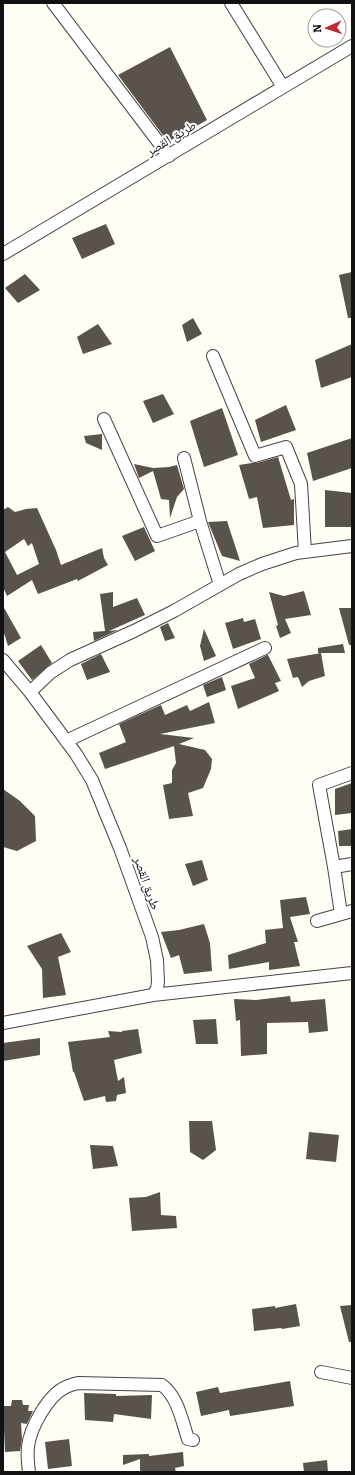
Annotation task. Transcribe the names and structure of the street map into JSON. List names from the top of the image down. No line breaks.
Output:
{"streets":{"street":["طريق القصر"]},"north":"left"}
